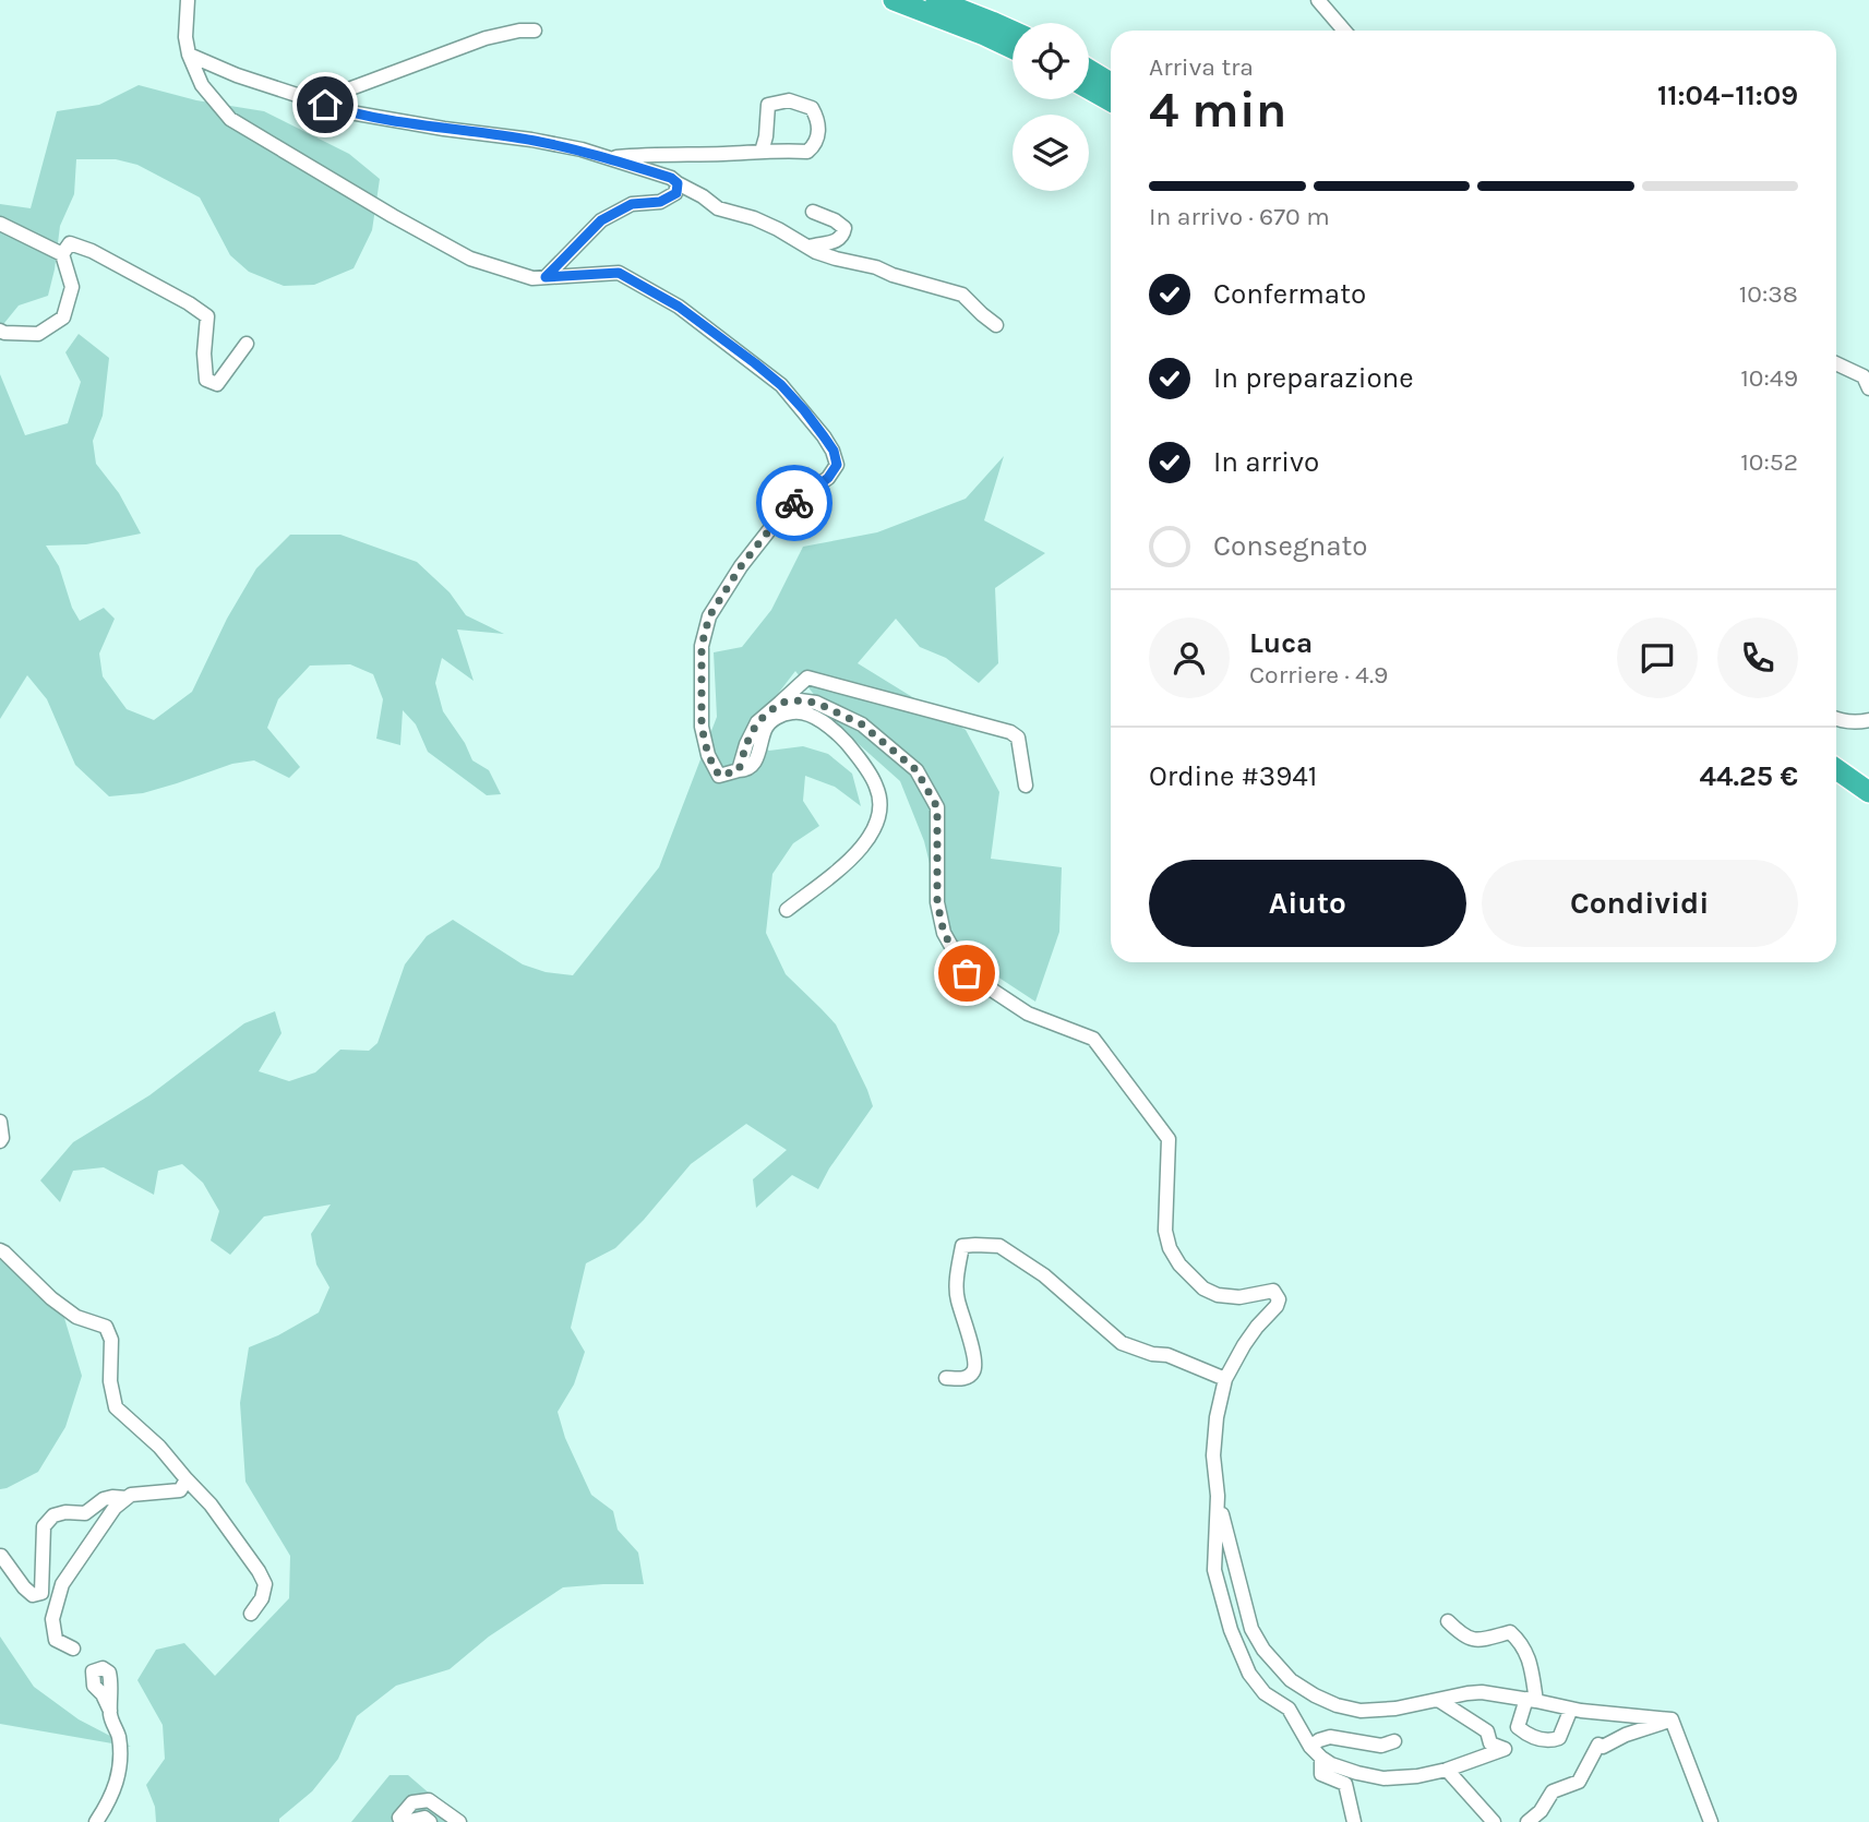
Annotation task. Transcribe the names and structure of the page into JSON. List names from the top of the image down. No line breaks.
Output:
{"page":{"heading":["4 min","Arriva tra","11:04–11:09"],"panel":["Luca","Corriere · 4.9","Ordine #3941","44.25 €"],"bar":"In arrivo · 670 m","list":[["Confermato","10:38"],["In preparazione","10:49"],["In arrivo","10:52"],"Consegnato"],"buttons":["Aiuto","Condividi"]}}
